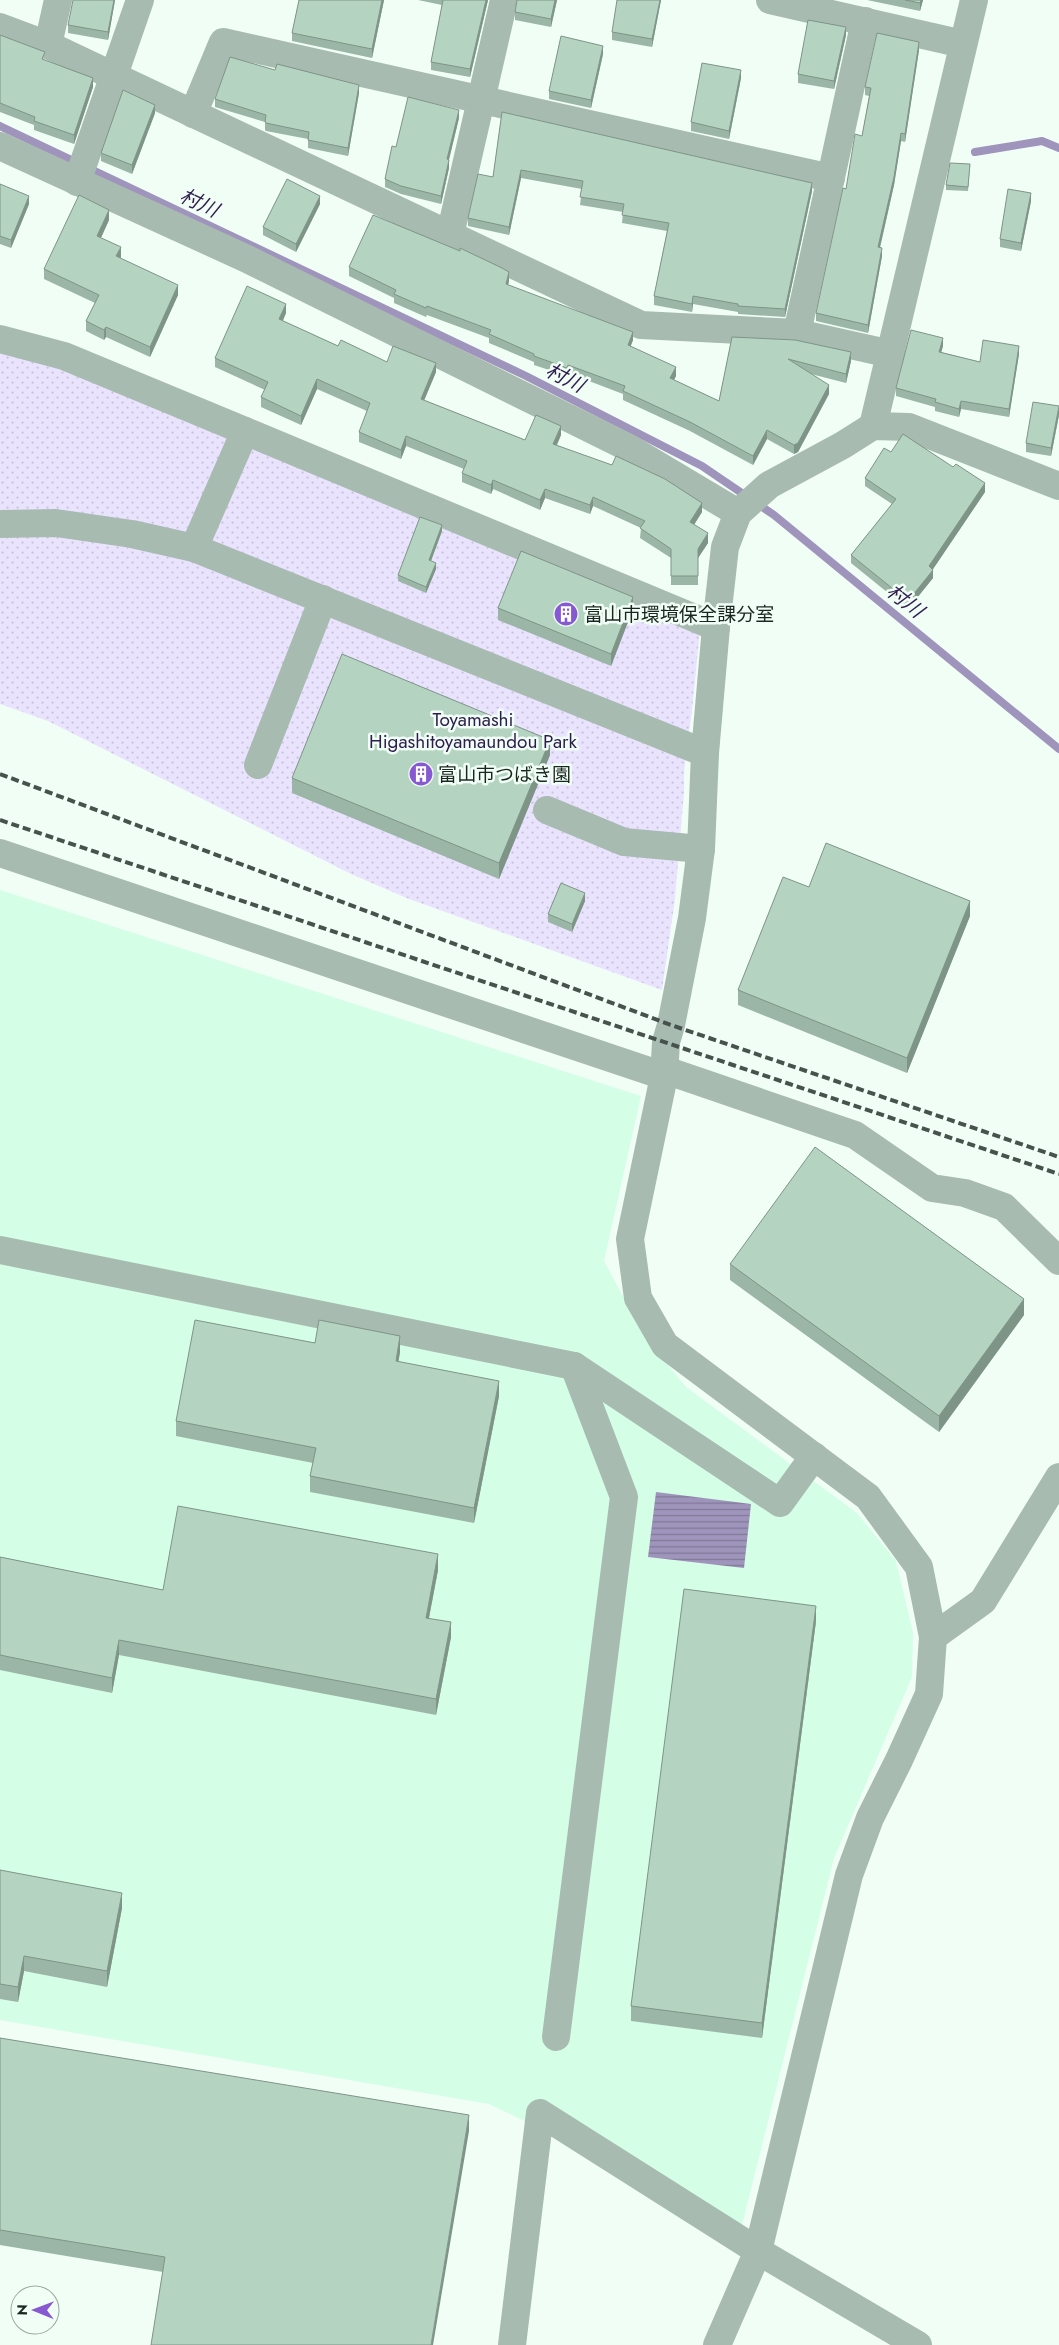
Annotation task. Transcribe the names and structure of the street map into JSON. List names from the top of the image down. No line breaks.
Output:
{"water":["村川"],"parks":["Toyamashi Higashitoyamaundou Park"],"places":{"building":["富山市環境保全課分室","富山市つばき園"]},"north":"left"}
